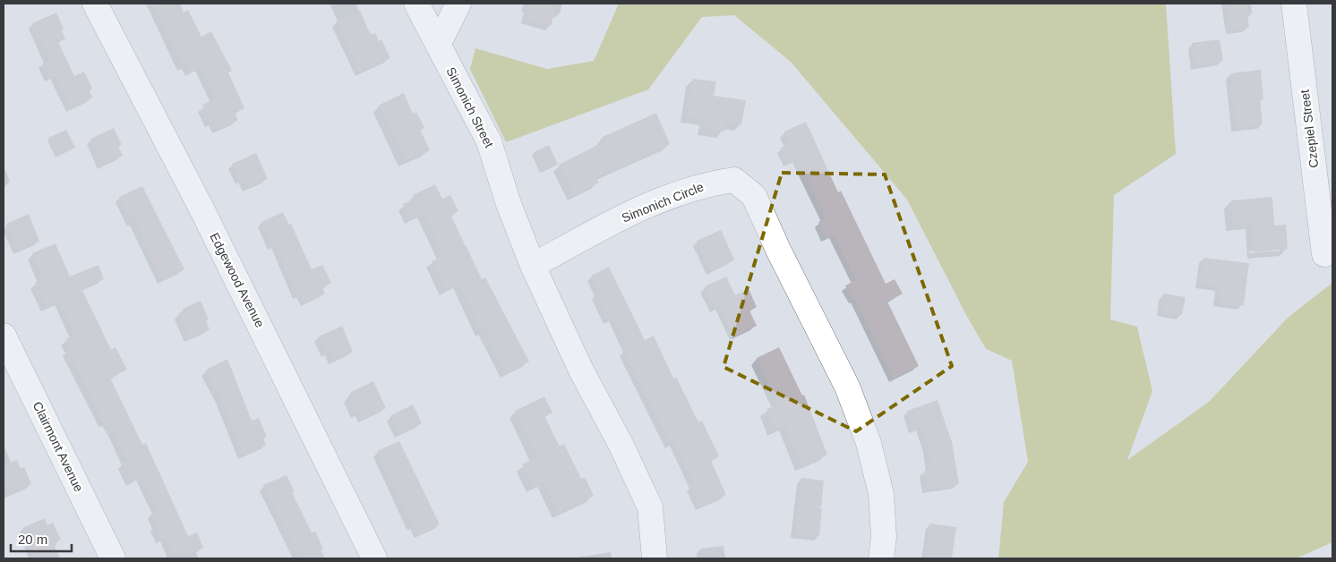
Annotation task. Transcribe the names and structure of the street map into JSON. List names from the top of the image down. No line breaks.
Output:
{"streets":{"street":["Simonich Street","Czepiel Street","Simonich Circle","Edgewood Avenue","Clairmont Avenue"]},"crossings":[["Simonich Street","Simonich Circle"]],"scale_bar":"20 m"}
